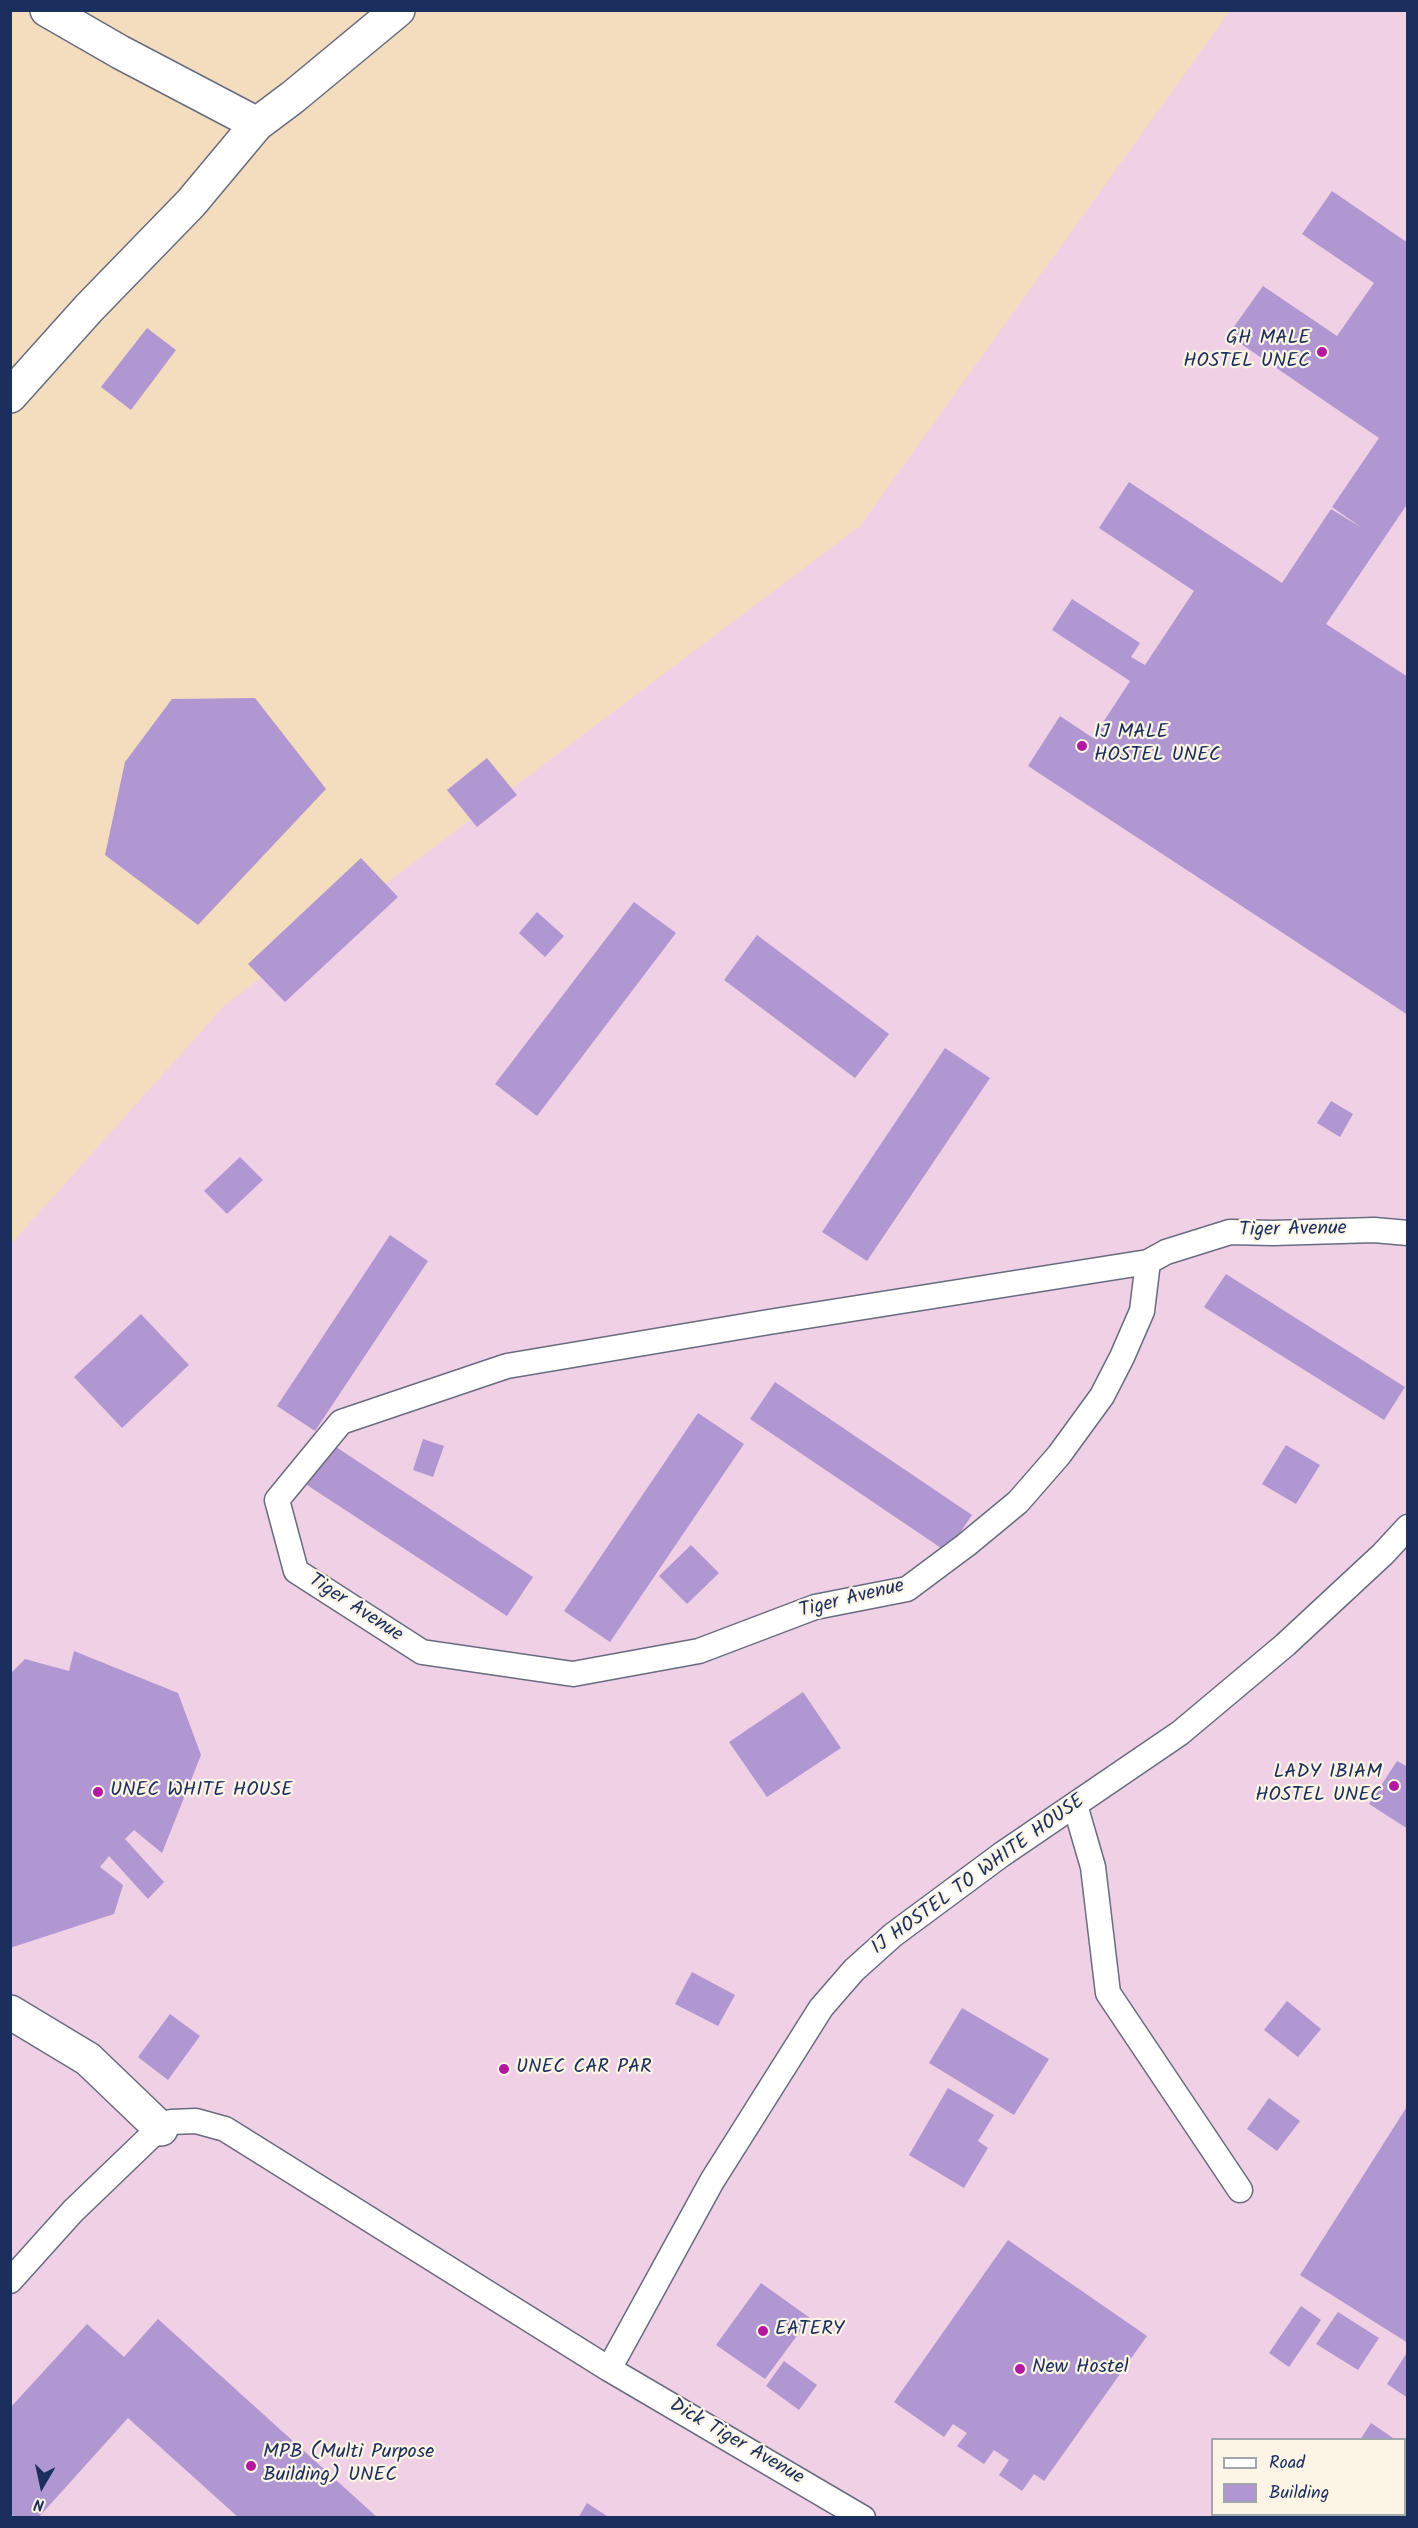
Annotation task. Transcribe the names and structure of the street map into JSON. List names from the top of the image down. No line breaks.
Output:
{"streets":{"lane":["Tiger Avenue","IJ HOSTEL TO WHITE HOUSE","Dick Tiger Avenue"]},"crossings":[["IJ HOSTEL TO WHITE HOUSE","Dick Tiger Avenue"]],"places":["GH MALE HOSTEL UNEC","IJ MALE HOSTEL UNEC","LADY IBIAM HOSTEL UNEC","UNEC WHITE HOUSE","UNEC CAR PAR","EATERY","New Hostel","MPB (Multi Purpose Building) UNEC"],"legend":["Road","Building"],"north":"bottom"}
